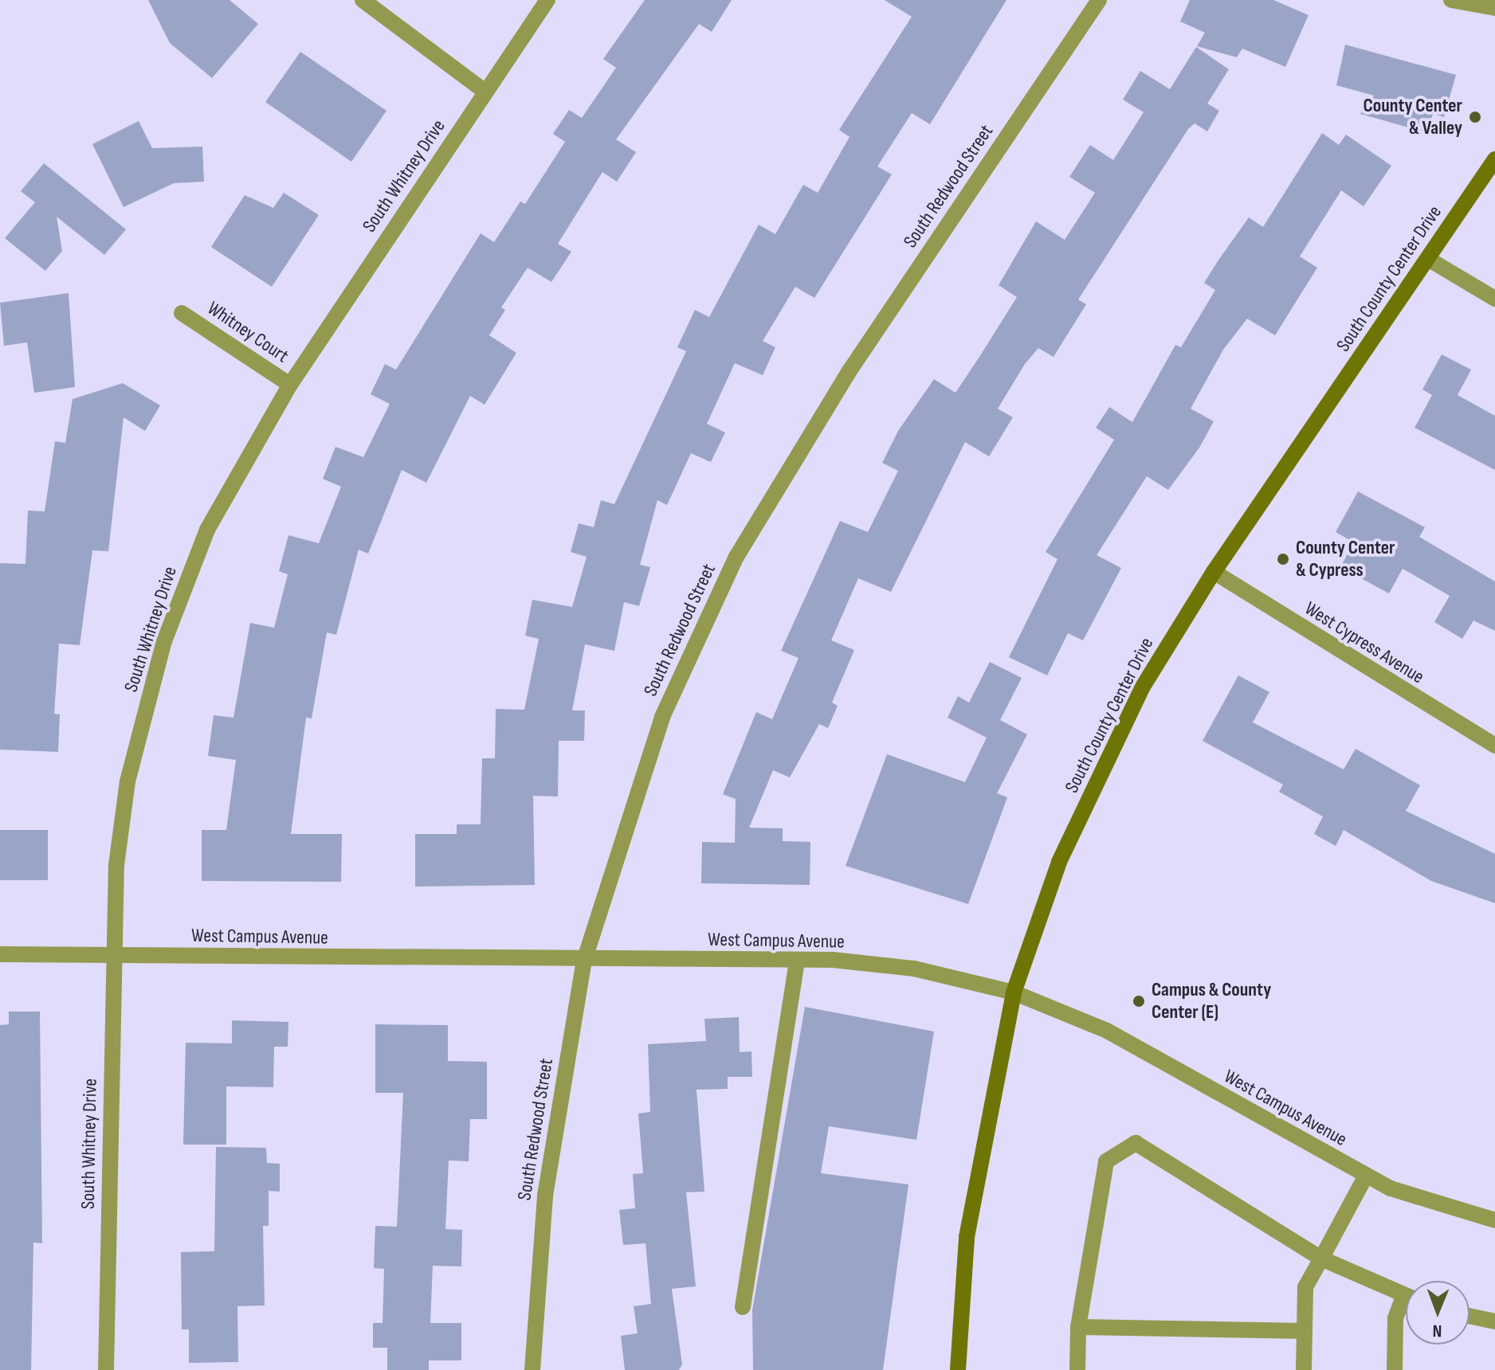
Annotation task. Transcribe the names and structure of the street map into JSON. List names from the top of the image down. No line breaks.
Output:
{"streets":{"street":["South Whitney Drive","South Redwood Street","South County Center Drive","Whitney Court","West Cypress Avenue","West Campus Avenue"]},"crossings":[["South Whitney Drive","Whitney Court"],["South Whitney Drive","West Campus Avenue"],["South Redwood Street","West Campus Avenue"],["South County Center Drive","West Cypress Avenue"],["South County Center Drive","West Campus Avenue"]],"places":["County Center & Valley","County Center & Cypress","Campus & County Center (E)"],"north":"bottom"}
